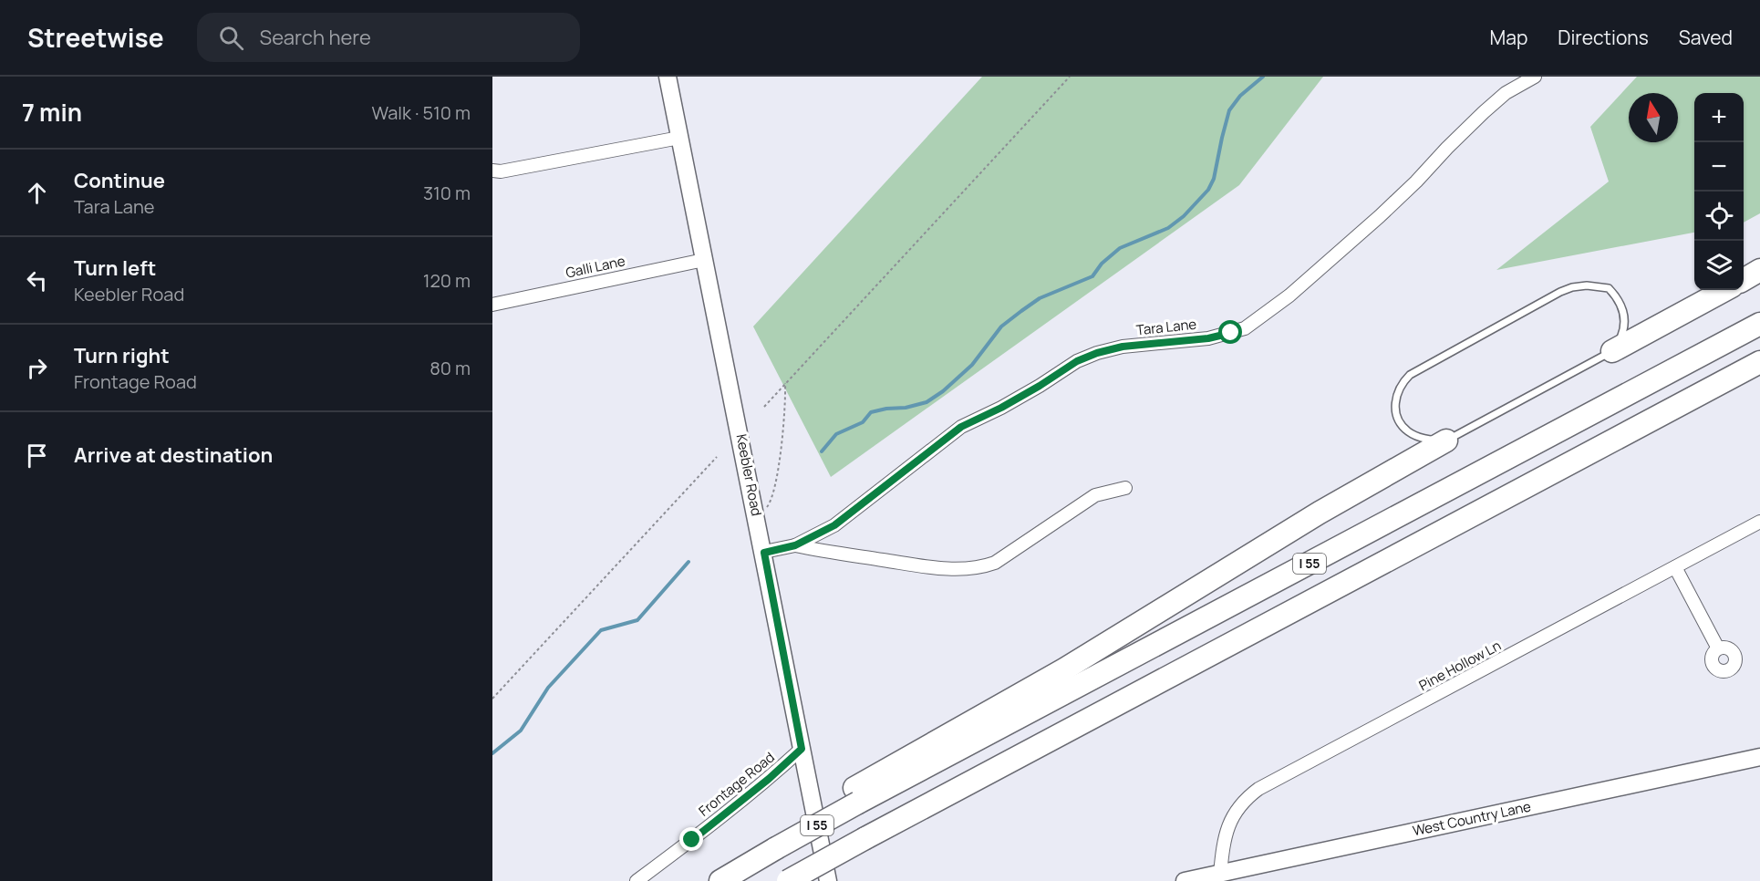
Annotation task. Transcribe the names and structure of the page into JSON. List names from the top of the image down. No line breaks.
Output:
{"streets":{"highway":["I 55"],"street":["Galli Lane","Tara Lane","Keebler Road","Pine Hollow Ln","Frontage Road","West Country Lane"]},"crossings":[["Galli Lane","Keebler Road"],["Tara Lane","Keebler Road"],["Keebler Road","Frontage Road"],["Pine Hollow Ln","West Country Lane"]],"north":"top","page":{"header":"Streetwise","search":"Search here","nav":["Map","Directions","Saved"],"heading":["7 min","Walk · 510 m"],"map_buttons":["+","−"],"list":[["Continue","Tara Lane","310 m"],["Turn left","Keebler Road","120 m"],["Turn right","Frontage Road","80 m"],"Arrive at destination"]}}
